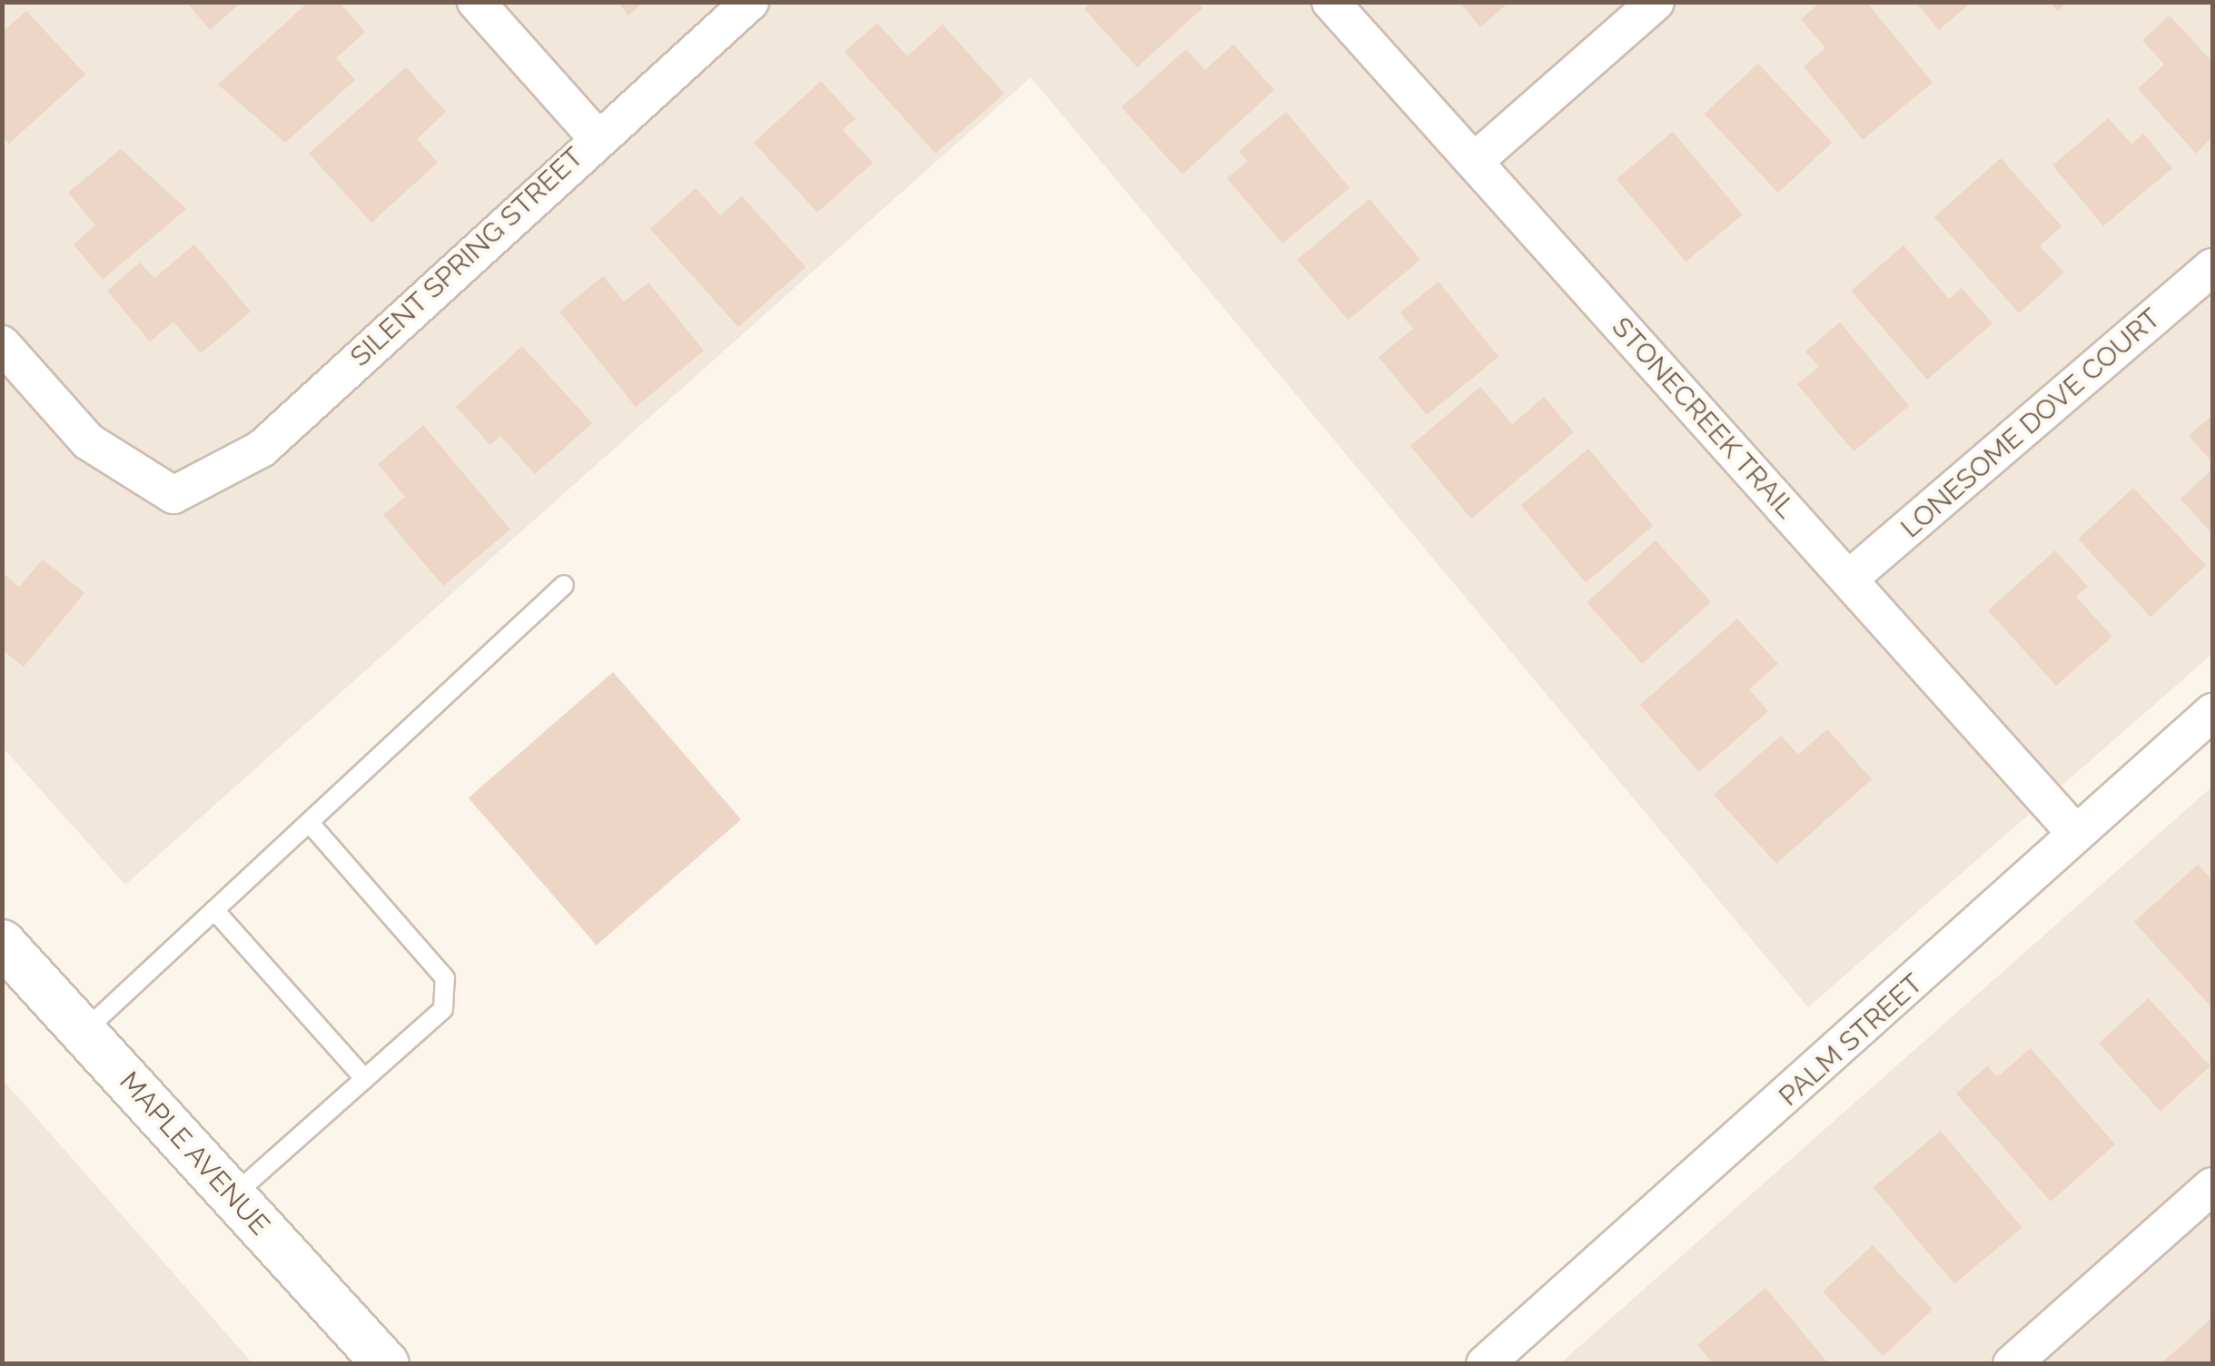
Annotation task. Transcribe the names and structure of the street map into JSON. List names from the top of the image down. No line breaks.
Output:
{"streets":{"street":["SILENT SPRING STREET","STONECREEK TRAIL","LONESOME DOVE COURT","PALM STREET","MAPLE AVENUE"]},"crossings":[["STONECREEK TRAIL","LONESOME DOVE COURT"],["STONECREEK TRAIL","PALM STREET"]]}
